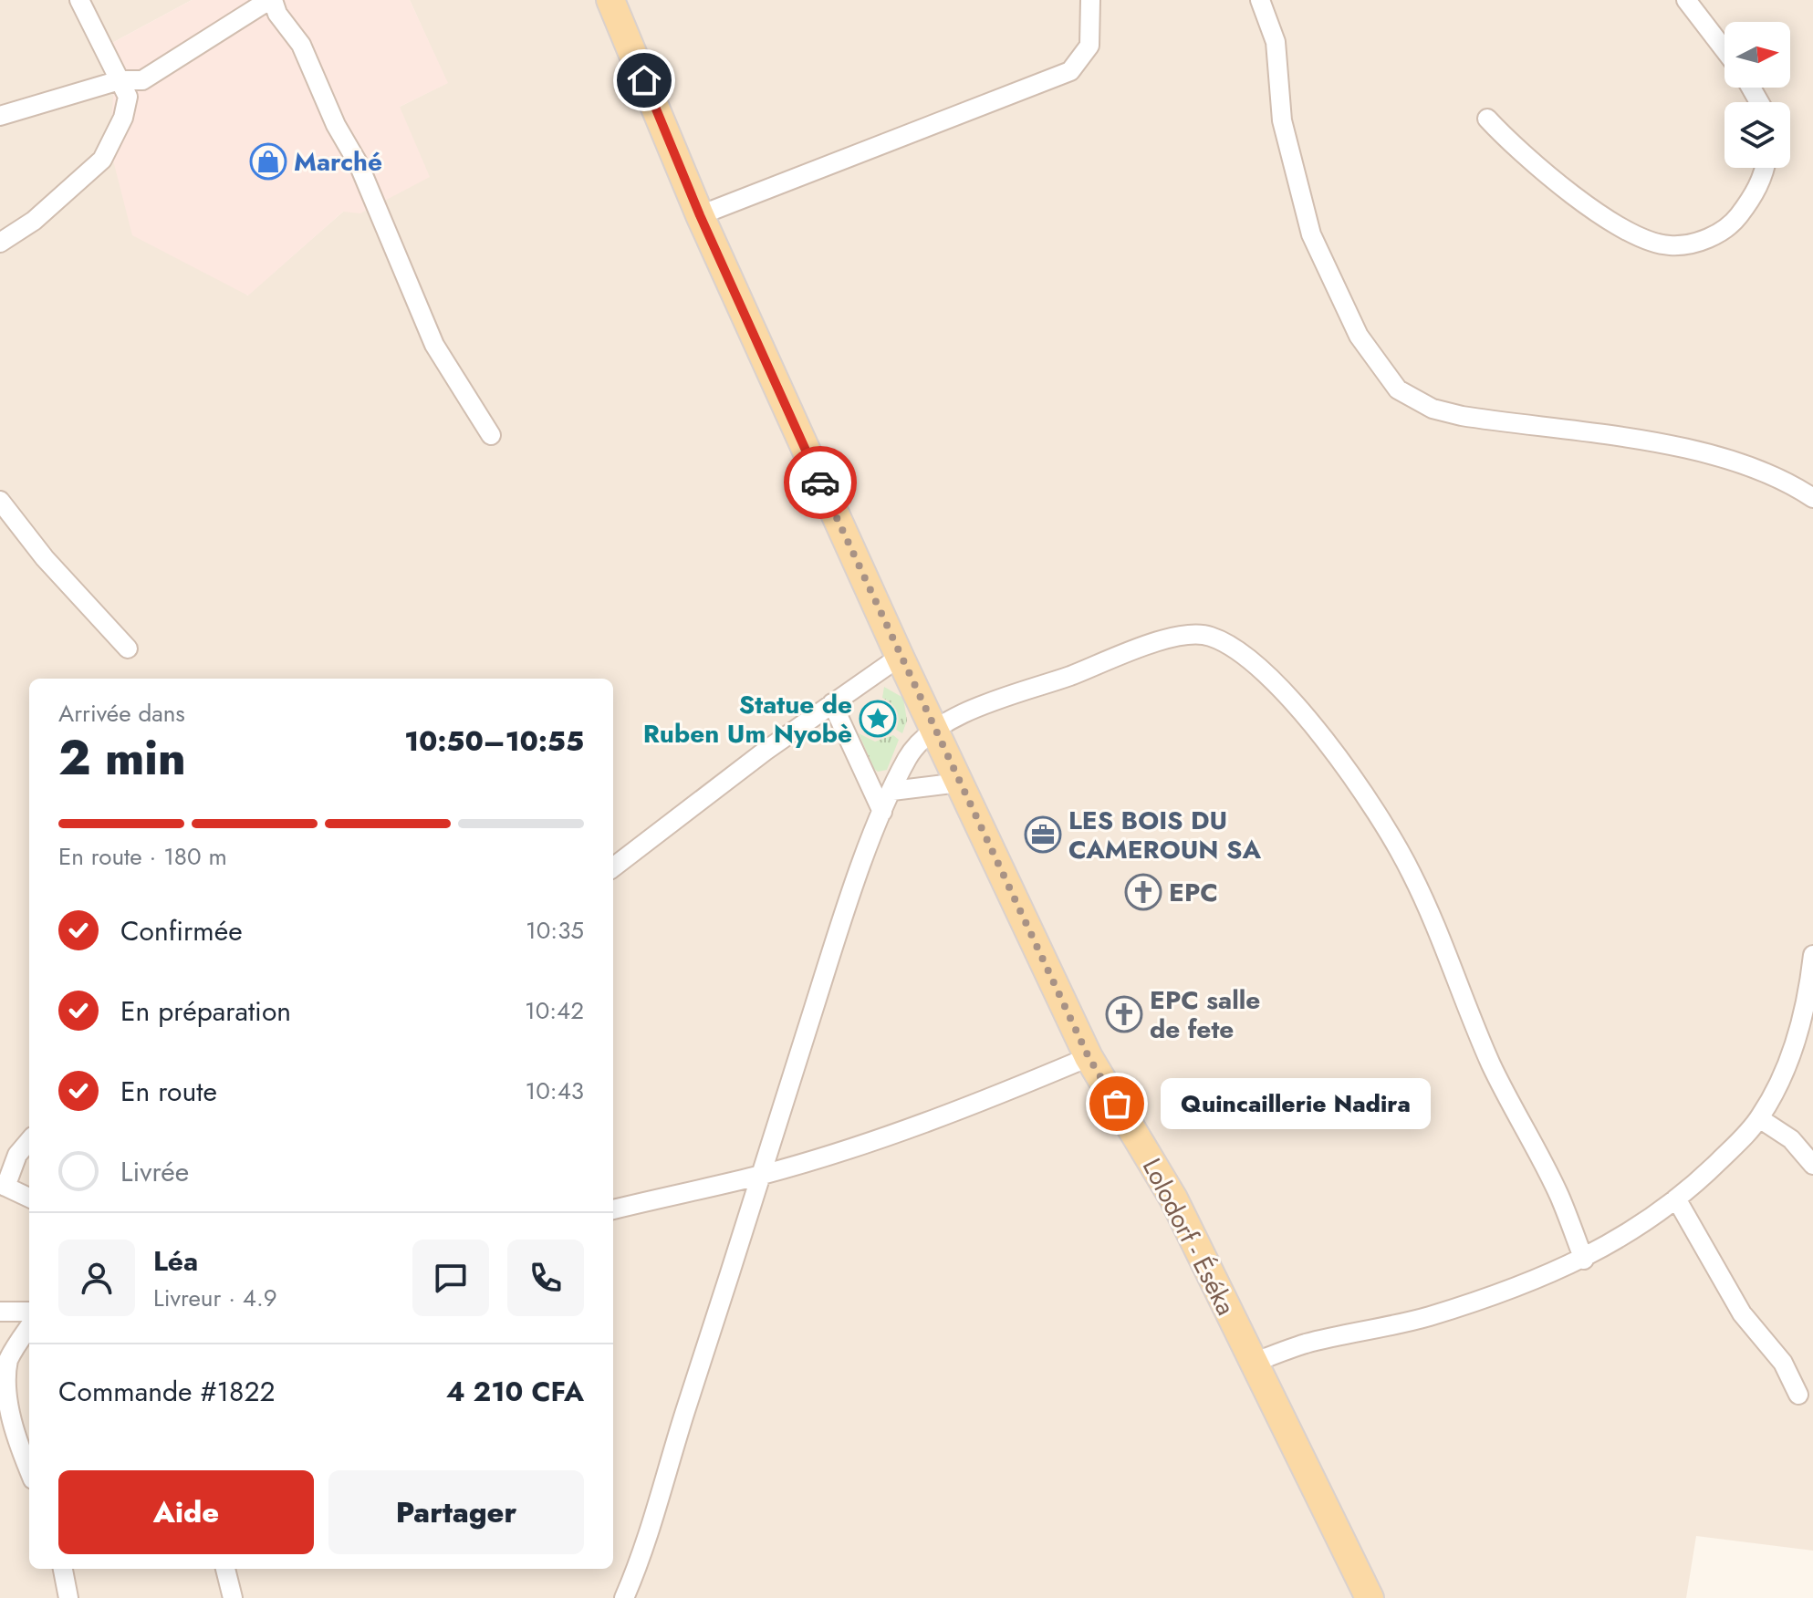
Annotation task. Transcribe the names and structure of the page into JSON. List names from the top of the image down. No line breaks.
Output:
{"streets":{"main road":["Lolodorf - Éséka"]},"places":{"shop":["Marché"],"place":["Statue de Ruben Um Nyobè"],"office":["LES BOIS DU CAMEROUN SA"],"church":["EPC","EPC salle de fete"],"other":["Quincaillerie Nadira"]},"north":"right","page":{"heading":["2 min","Arrivée dans","10:50–10:55"],"panel":["Léa","Livreur · 4.9","Commande #1822","4 210 CFA"],"bar":"En route · 180 m","list":[["Confirmée","10:35"],["En préparation","10:42"],["En route","10:43"],"Livrée"],"bubble":"Quincaillerie Nadira","buttons":["Aide","Partager"]}}
